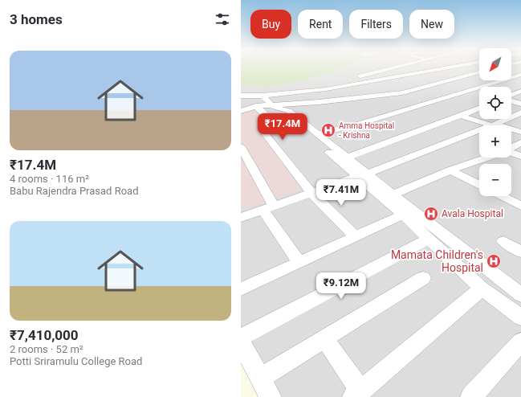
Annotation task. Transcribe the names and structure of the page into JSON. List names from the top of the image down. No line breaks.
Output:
{"places":{"hospital":["Amma Hospital - Krishna","Avala Hospital","Mamata Children's Hospital"]},"north":"bottom left","page":{"heading":"3 homes","chip":["Buy","Rent","Filters","New"],"list":[{"name":"₹17.4M","note":"4 rooms · 116 m² · Babu Rajendra Prasad Road"},{"name":"₹7,410,000","note":"2 rooms · 52 m² · Potti Sriramulu College Road"}],"map_buttons":["+","−"],"price":["₹17.4M","₹7.41M","₹9.12M"]}}
